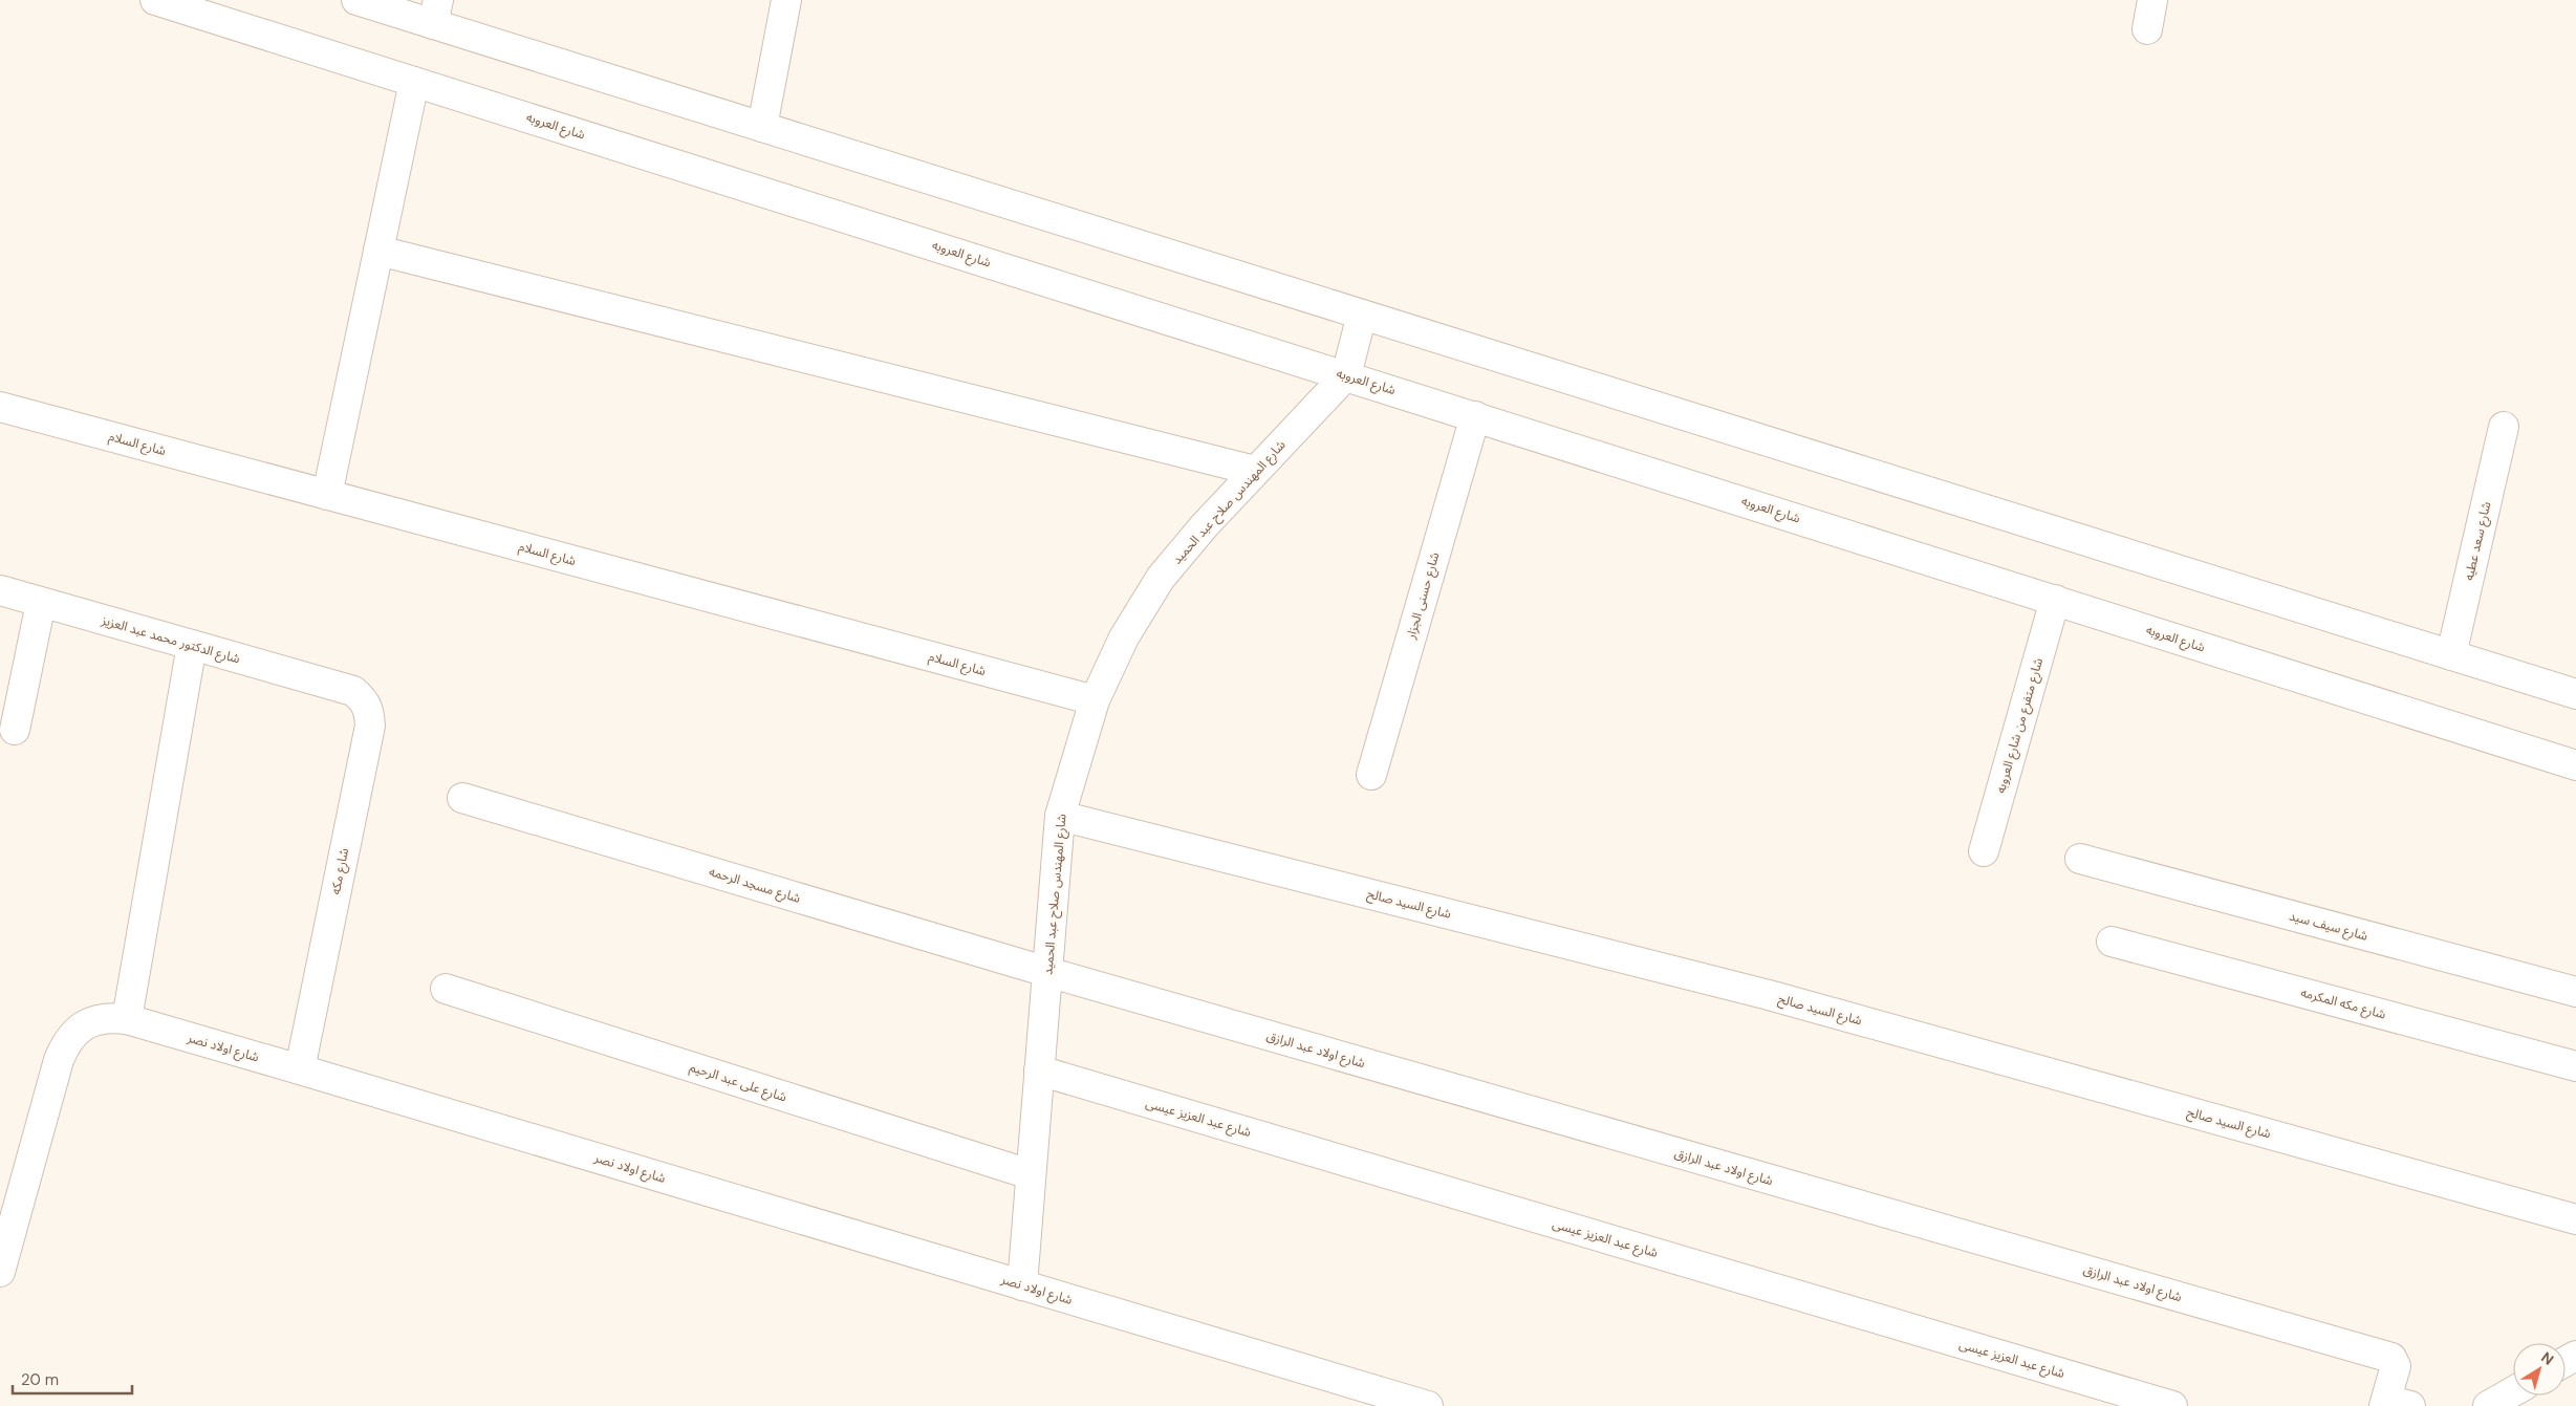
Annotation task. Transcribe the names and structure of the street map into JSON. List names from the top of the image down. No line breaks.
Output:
{"streets":{"street":["شارع العروبه","شارع السلام","شارع المهندس صلاح عبد الحميد","شارع سعد عطيه","شارع حسنى الجزار","شارع الدكتور محمد عبد العزيز","شارع متفرع من شارع العروبه","شارع مكه","شارع مسجد الرحمه","شارع السيد صالح","شارع سيف سيد","شارع مكه المكرمه","شارع اولاد نصر","شارع اولاد عبد الرازق","شارع على عبد الرحيم","شارع عبد العزيز عيسى"]},"crossings":[["شارع العروبه","شارع المهندس صلاح عبد الحميد"],["شارع العروبه","شارع حسنى الجزار"],["شارع العروبه","شارع متفرع من شارع العروبه"],["شارع السلام","شارع المهندس صلاح عبد الحميد"],["شارع المهندس صلاح عبد الحميد","شارع مسجد الرحمه"],["شارع المهندس صلاح عبد الحميد","شارع السيد صالح"],["شارع المهندس صلاح عبد الحميد","شارع اولاد نصر"],["شارع المهندس صلاح عبد الحميد","شارع اولاد عبد الرازق"],["شارع المهندس صلاح عبد الحميد","شارع على عبد الرحيم"],["شارع المهندس صلاح عبد الحميد","شارع عبد العزيز عيسى"],["شارع الدكتور محمد عبد العزيز","شارع مكه"],["شارع مكه","شارع اولاد نصر"],["شارع مسجد الرحمه","شارع اولاد عبد الرازق"]],"scale_bar":"20 m","north":"top right"}
